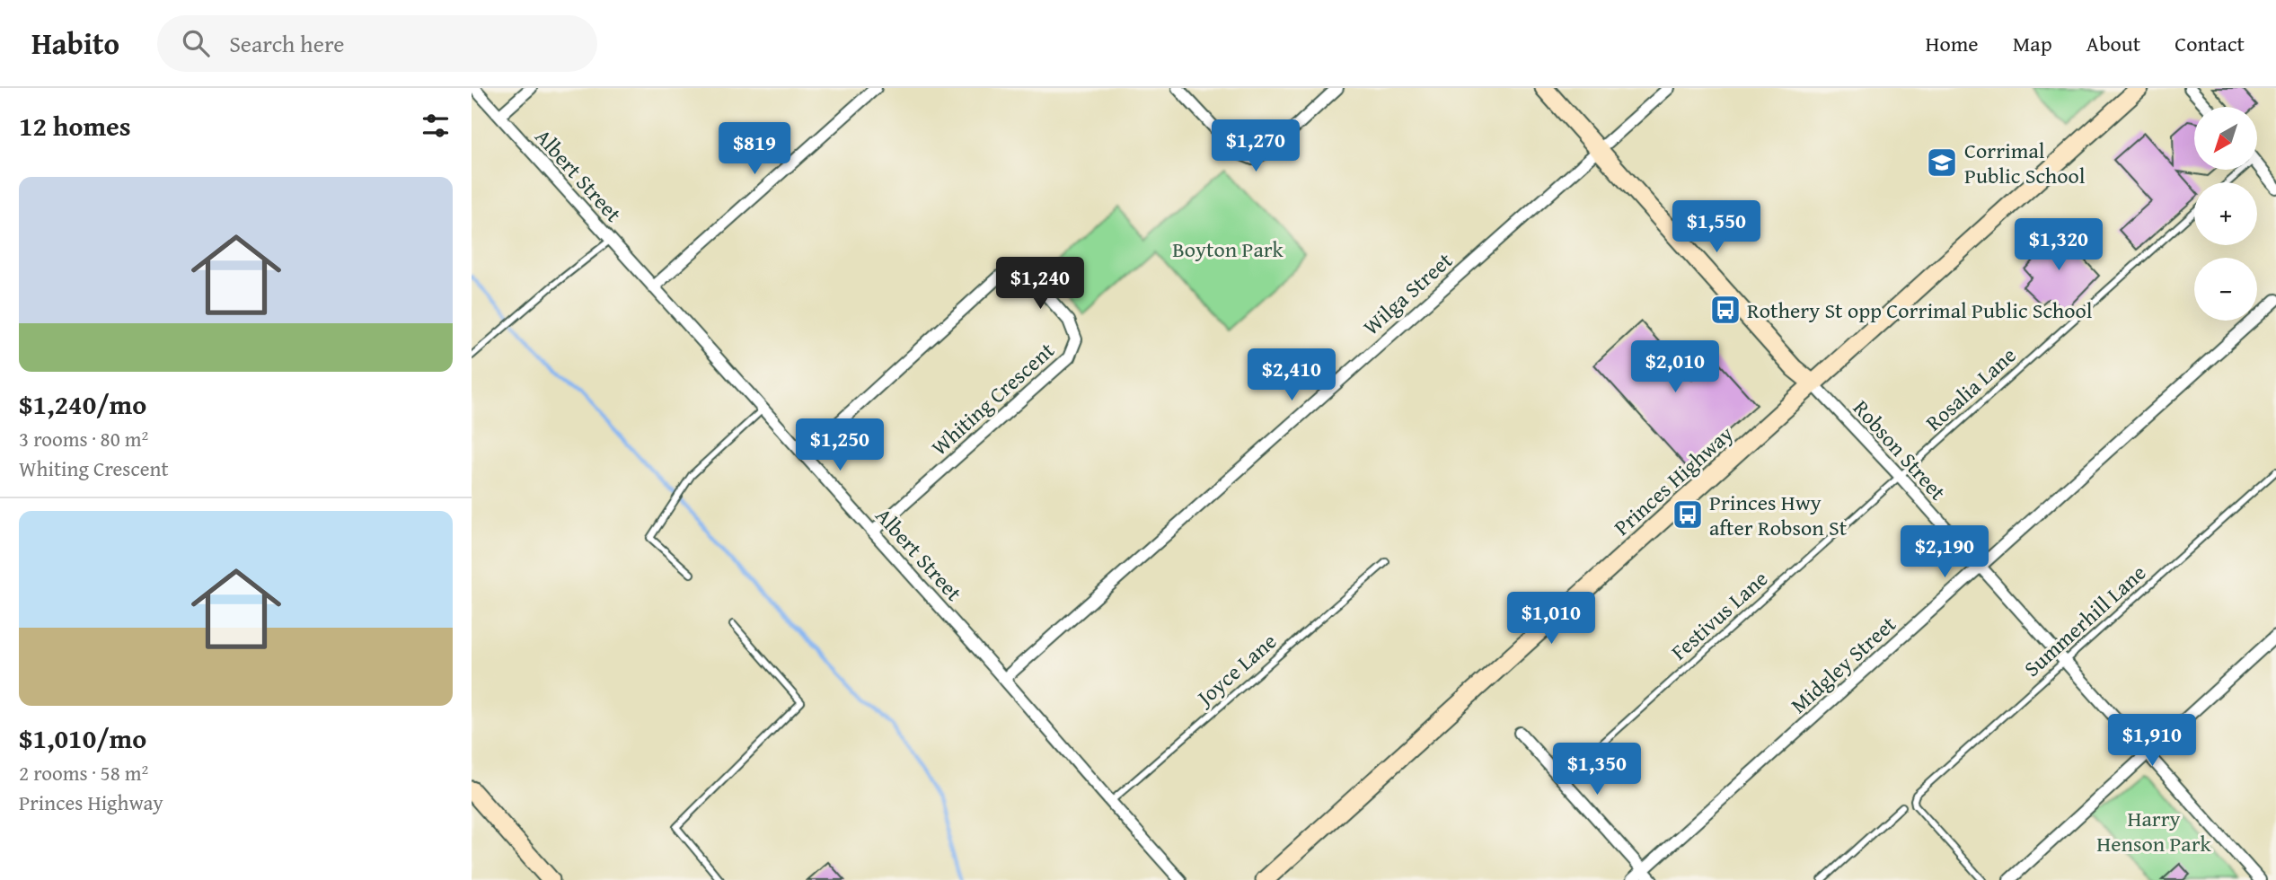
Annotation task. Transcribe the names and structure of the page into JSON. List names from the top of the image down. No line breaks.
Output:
{"streets":{"main road":["Princes Highway"],"street":["Albert Street","Wilga Street","Whiting Crescent","Robson Street","Midgley Street"],"lane":["Rosalia Lane","Festivus Lane","Summerhill Lane","Joyce Lane"]},"crossings":[["Albert Street","Wilga Street"],["Albert Street","Whiting Crescent"],["Albert Street","Joyce Lane"],["Rosalia Lane","Robson Street"],["Rosalia Lane","Festivus Lane"],["Robson Street","Princes Highway"],["Robson Street","Festivus Lane"],["Robson Street","Summerhill Lane"],["Robson Street","Midgley Street"]],"parks":["Boyton Park","Harry Henson Park"],"places":{"school or university":["Corrimal Public School"],"bus stop":["Rothery St opp Corrimal Public School","Princes Hwy after Robson St"]},"north":"bottom left","page":{"header":"Habito","search":"Search here","nav":["Home","Map","About","Contact"],"heading":"12 homes","map_buttons":["+","−"],"price":["$1,270","$819","$1,550","$1,320","$1,240","$2,010","$2,410","$1,250","$2,190","$1,010","$1,910","$1,350"],"list":[{"name":"$1,240/mo","note":"3 rooms · 80 m² · Whiting Crescent"},{"name":"$1,010/mo","note":"2 rooms · 58 m² · Princes Highway"}]}}
